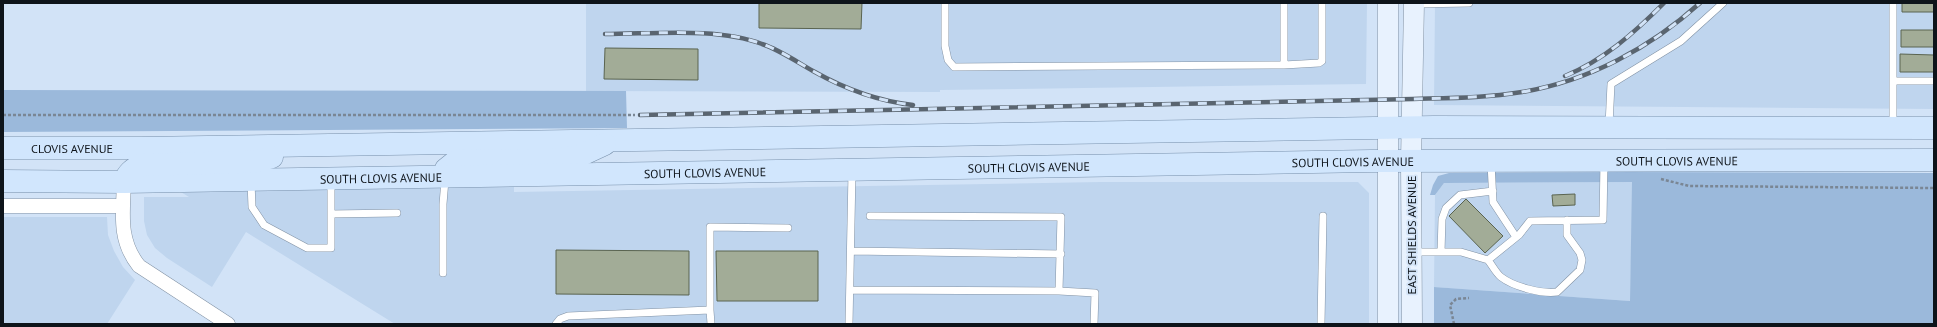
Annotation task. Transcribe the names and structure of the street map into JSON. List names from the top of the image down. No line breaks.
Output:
{"streets":{"main road":["CLOVIS AVENUE","SOUTH CLOVIS AVENUE","EAST SHIELDS AVENUE"]},"crossings":[["SOUTH CLOVIS AVENUE","EAST SHIELDS AVENUE"]]}
